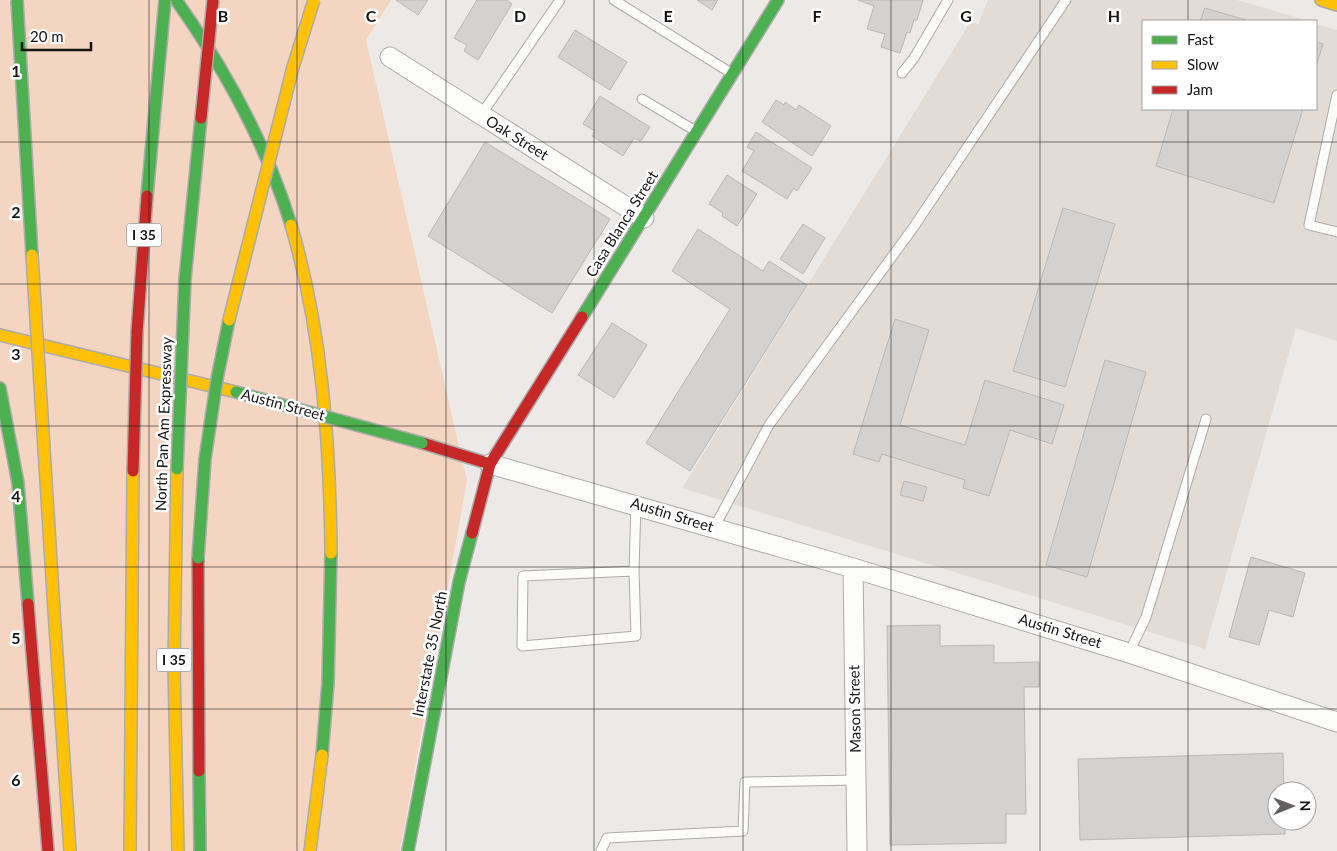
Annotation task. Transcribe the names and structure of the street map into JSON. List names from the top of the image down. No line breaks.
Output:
{"streets":{"main road":["Casa Blanca Street","I 35","Austin Street","North Pan Am Expressway","Interstate 35 North"],"street":["Oak Street","Mason Street"]},"crossings":[["Oak Street","Casa Blanca Street"],["Casa Blanca Street","Austin Street"],["Casa Blanca Street","Interstate 35 North"],["Austin Street","Interstate 35 North"],["Austin Street","Mason Street"]],"legend":["Fast","Slow","Jam"],"scale_bar":"20 m","north":"right","grid":{"columns":["B","C","D","E","F","G","H"],"rows":["1","2","3","4","5","6"]}}
